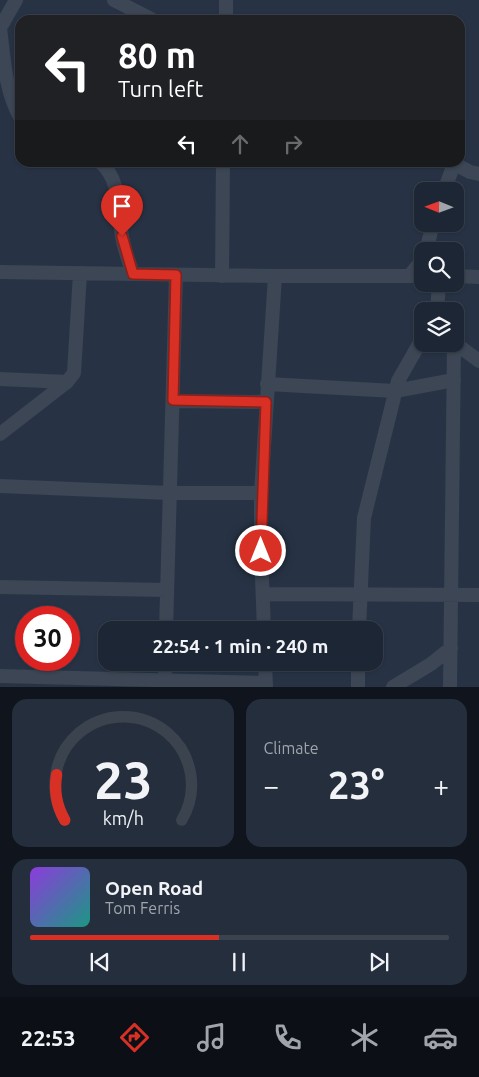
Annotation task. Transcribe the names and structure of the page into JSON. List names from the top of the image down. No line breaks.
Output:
{"north":"left","page":{"turn":["80 m","Turn left"],"limit":"30","trip":"22:54 · 1 min · 240 m","tile":"Climate","heat":["−","23°","+"],"song":["Open Road","Tom Ferris"],"tabs":"22:53","gauge":["23","km/h"]}}
